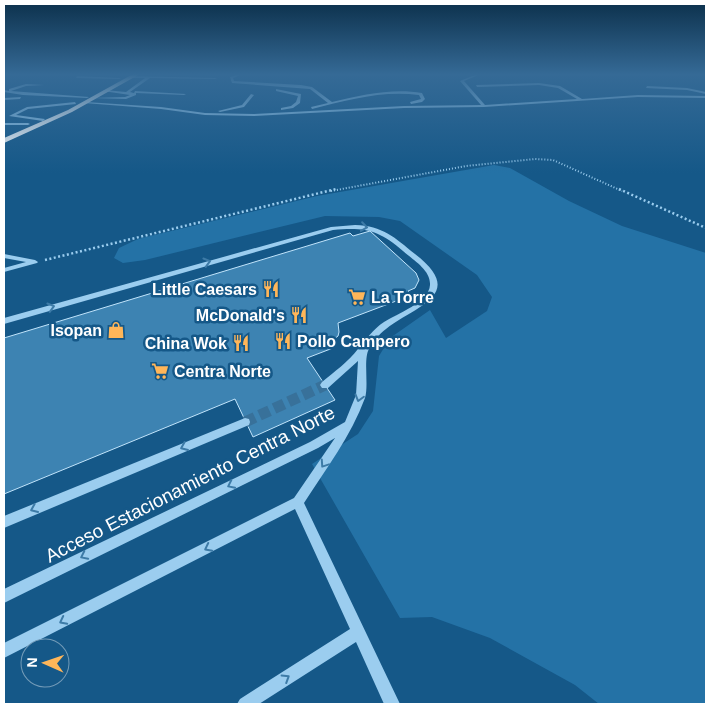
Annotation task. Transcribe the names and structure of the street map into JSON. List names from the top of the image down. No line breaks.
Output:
{"streets":{"street":["Acceso Estacionamiento Centra Norte"]},"places":{"restaurant":["Little Caesars","McDonald's","Pollo Campero","China Wok"],"supermarket":["La Torre","Centra Norte"],"shop":["Isopan"]},"north":"left"}
